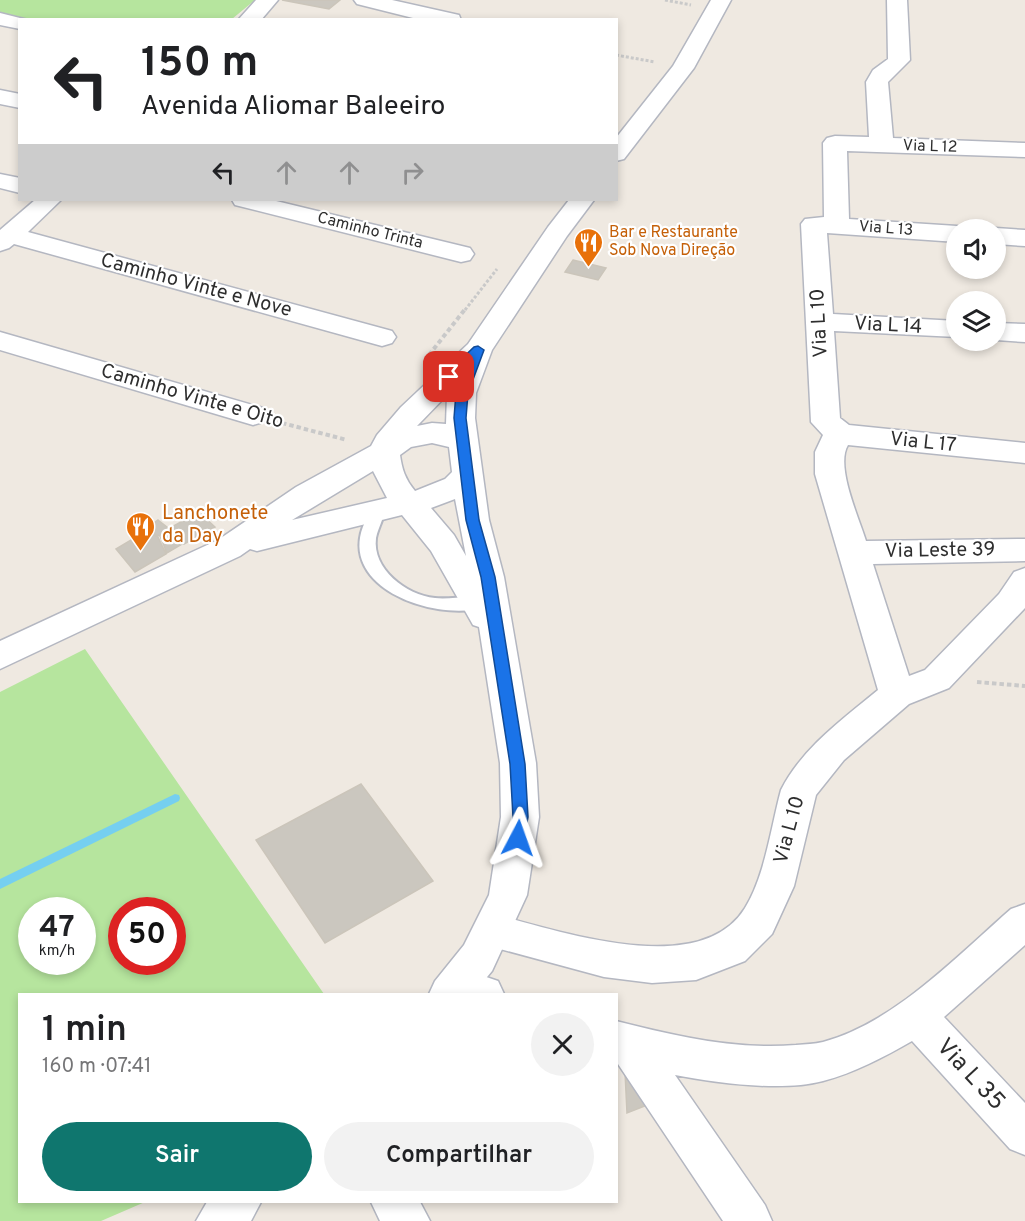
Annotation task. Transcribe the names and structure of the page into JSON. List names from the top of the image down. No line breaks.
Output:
{"streets":{"street":["Via L 12","Via L 13","Caminho Trinta","Caminho Vinte e Nove","Via L 10","Via L 14","Caminho Vinte e Oito","Via L 17","Via Leste 39","Via L 35"]},"crossings":[["Via L 12","Via L 10"],["Via L 13","Via L 10"],["Via L 10","Via L 14"],["Via L 10","Via L 17"]],"places":{"restaurant":["Bar e Restaurante Sob Nova Direção","Lanchonete da Day"]},"page":{"turn":["150 m","Avenida Aliomar Baleeiro"],"speed":"47 km/h","limit":"50","heading":["1 min","160 m · 07:41"],"buttons":["Sair","Compartilhar"]}}
